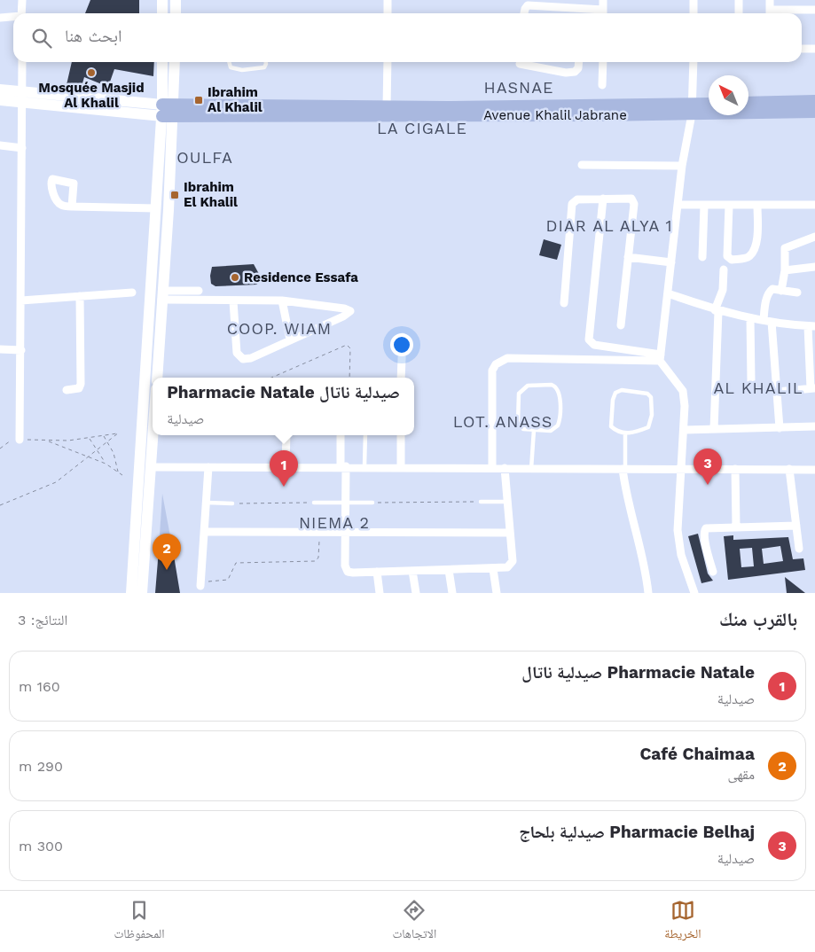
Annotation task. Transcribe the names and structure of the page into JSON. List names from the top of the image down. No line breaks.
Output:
{"streets":{"main road":["Avenue Khalil Jabrane"]},"districts":["HASNAE","LA CIGALE","OULFA","DIAR AL ALYA 1","COOP. WIAM","AL KHALIL","LOT. ANASS","NIEMA 2"],"places":{"other":["Mosquée Masjid Al Khalil","Residence Essafa"],"transit":["Ibrahim Al Khalil","Ibrahim El Khalil"]},"north":"top left","page":{"search":"ابحث هنا","popup":["Pharmacie Natale صيدلية ناتال","صيدلية"],"pins":["3","1","2"],"heading":["بالقرب منك","النتائج: 3"],"list":[{"mark":"1","name":"Pharmacie Natale صيدلية ناتال","note":"صيدلية","value":"160 m"},{"mark":"2","name":"Café Chaimaa","note":"مقهى","value":"290 m"},{"mark":"3","name":"Pharmacie Belhaj صيدلية بلحاج","note":"صيدلية","value":"300 m"}],"nav":["الخريطة","الاتجاهات","المحفوظات"]}}
